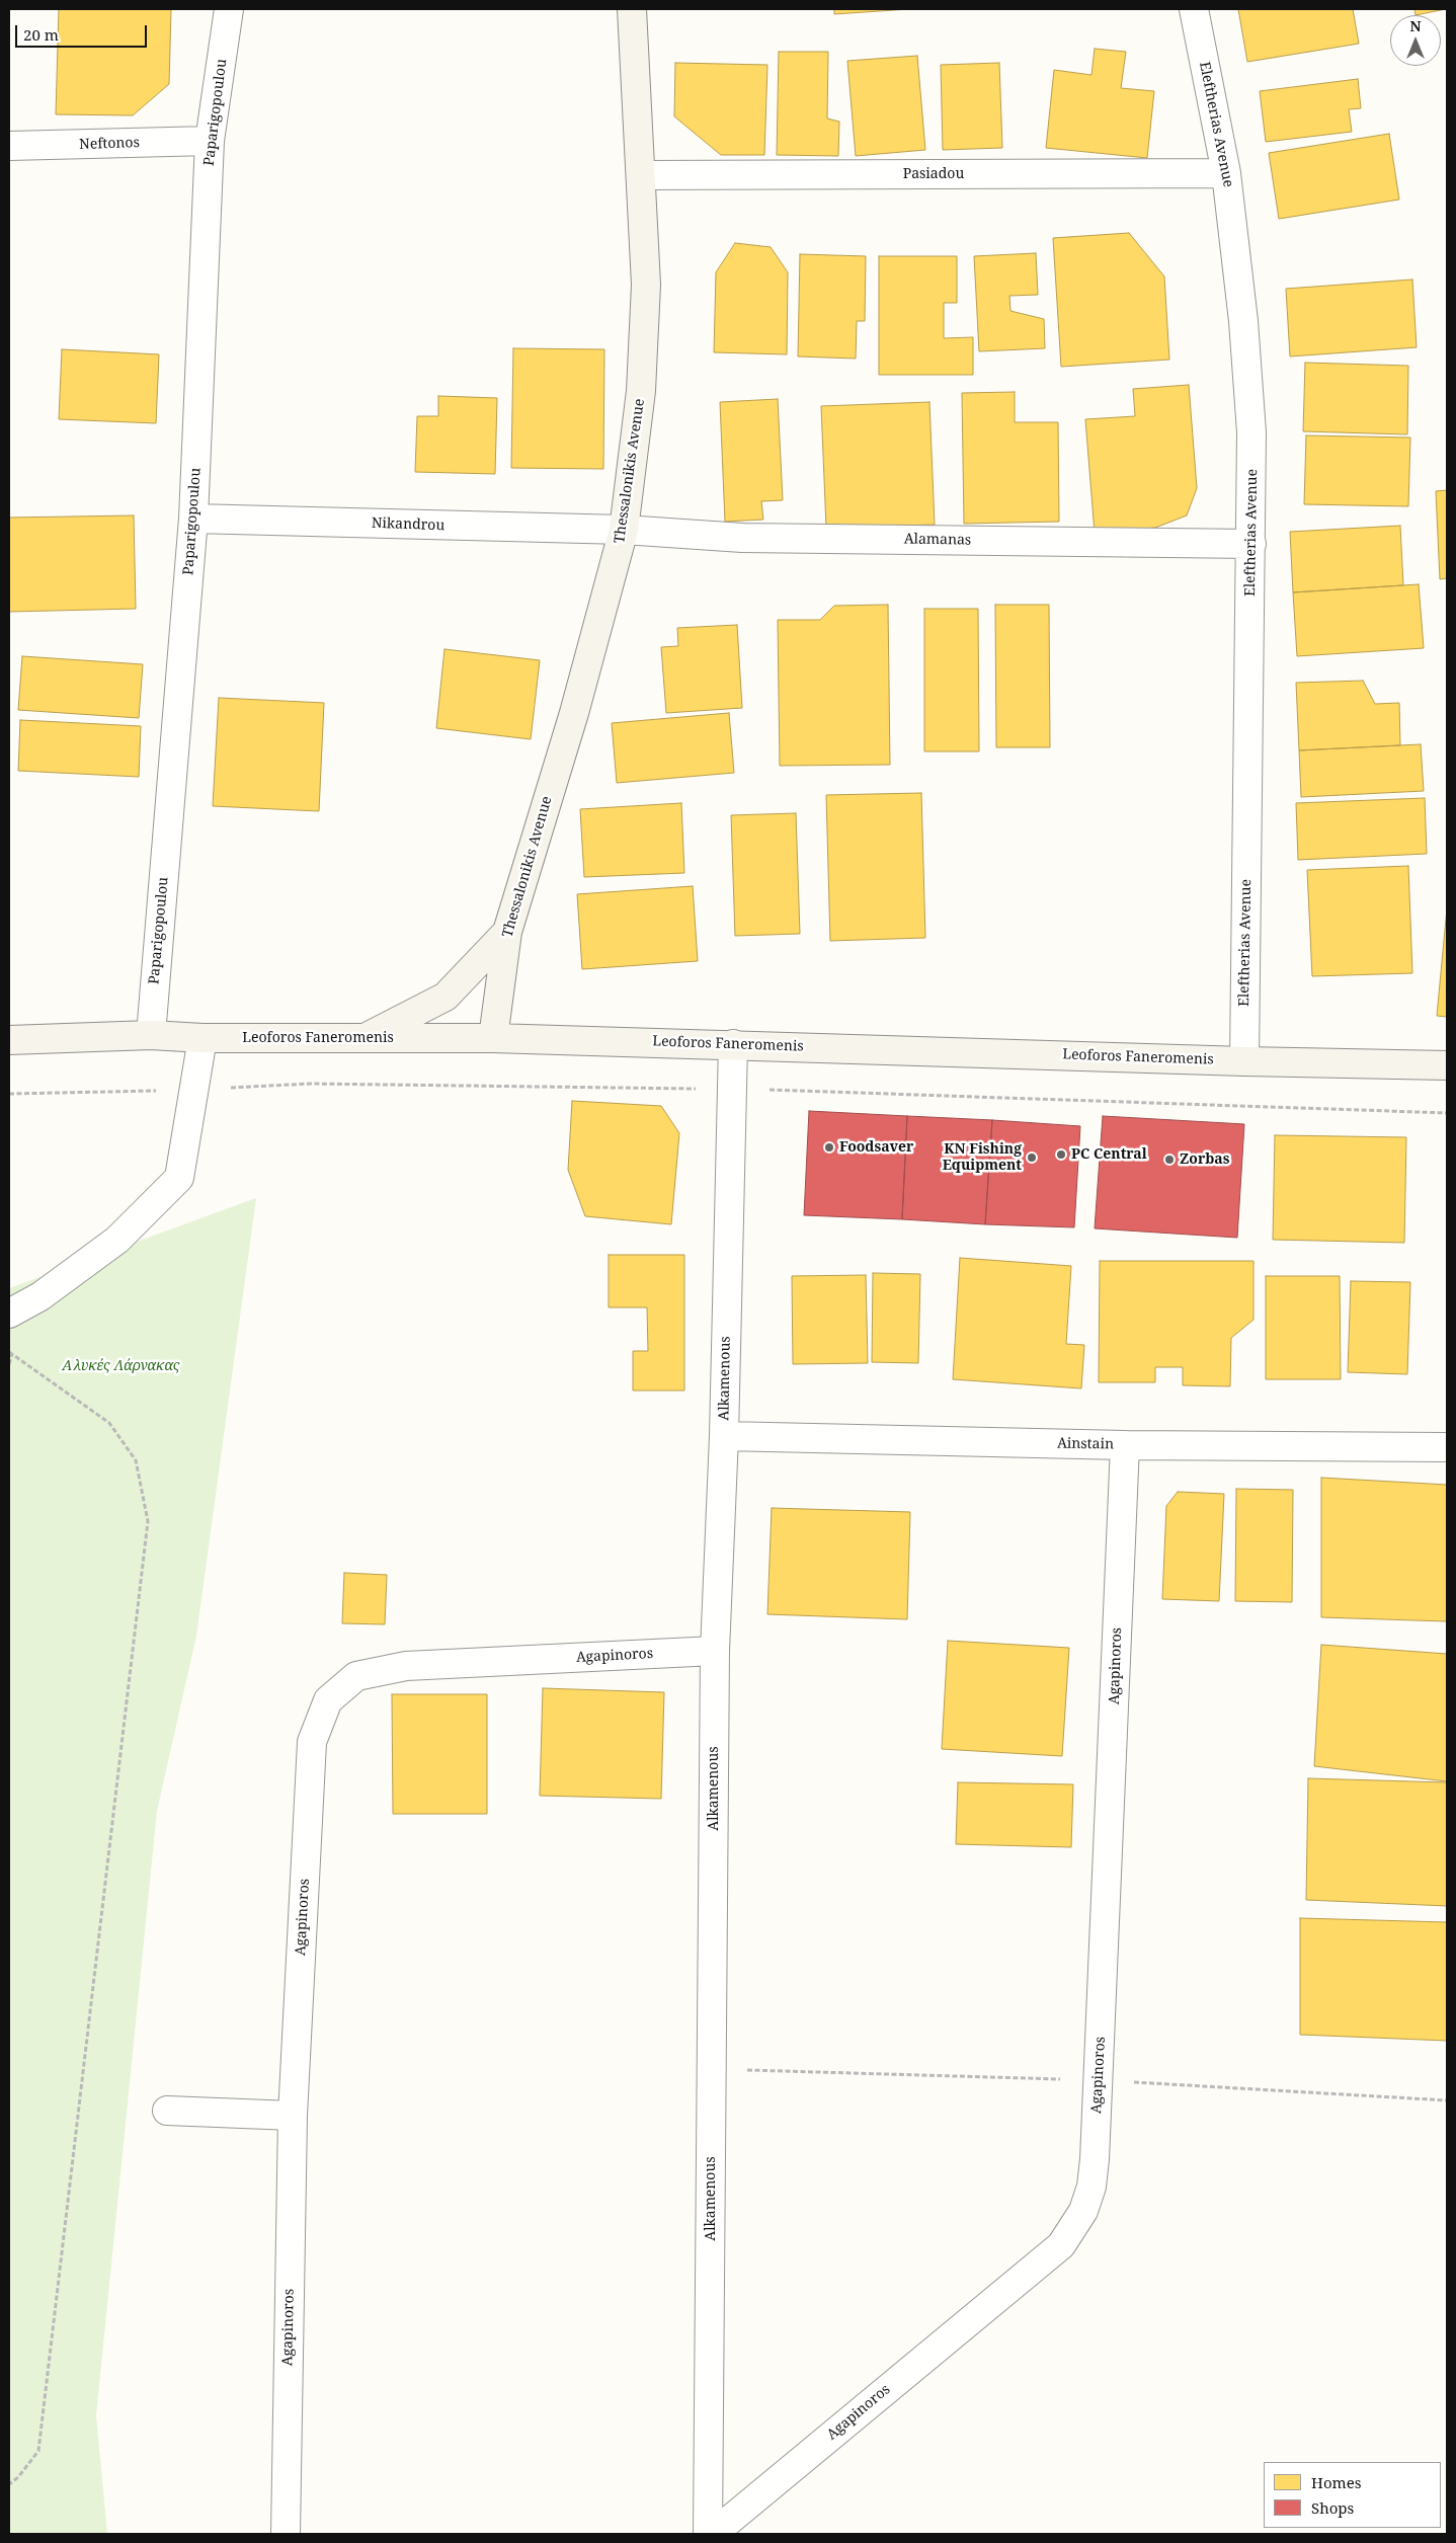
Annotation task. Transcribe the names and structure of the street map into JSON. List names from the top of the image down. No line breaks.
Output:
{"streets":{"main road":["Thessalonikis Avenue","Leoforos Faneromenis"],"street":["Paparigopoulou","Eleftherias Avenue","Neftonos","Pasiadou","Nikandrou","Alamanas","Alkamenous","Ainstain","Agapinoros"]},"crossings":[["Paparigopoulou","Neftonos"],["Paparigopoulou","Nikandrou"],["Paparigopoulou","Leoforos Faneromenis"],["Eleftherias Avenue","Pasiadou"],["Eleftherias Avenue","Alamanas"],["Eleftherias Avenue","Leoforos Faneromenis"],["Pasiadou","Thessalonikis Avenue"],["Thessalonikis Avenue","Nikandrou"],["Thessalonikis Avenue","Alamanas"],["Thessalonikis Avenue","Leoforos Faneromenis"],["Nikandrou","Alamanas"],["Leoforos Faneromenis","Alkamenous"],["Alkamenous","Ainstain"],["Alkamenous","Agapinoros"],["Ainstain","Agapinoros"]],"parks":["Αλυκές Λάρνακας"],"places":["Foodsaver","PC Central","KN Fishing Equipment","Zorbas"],"legend":["Homes","Shops"],"scale_bar":"20 m","north":"top"}
